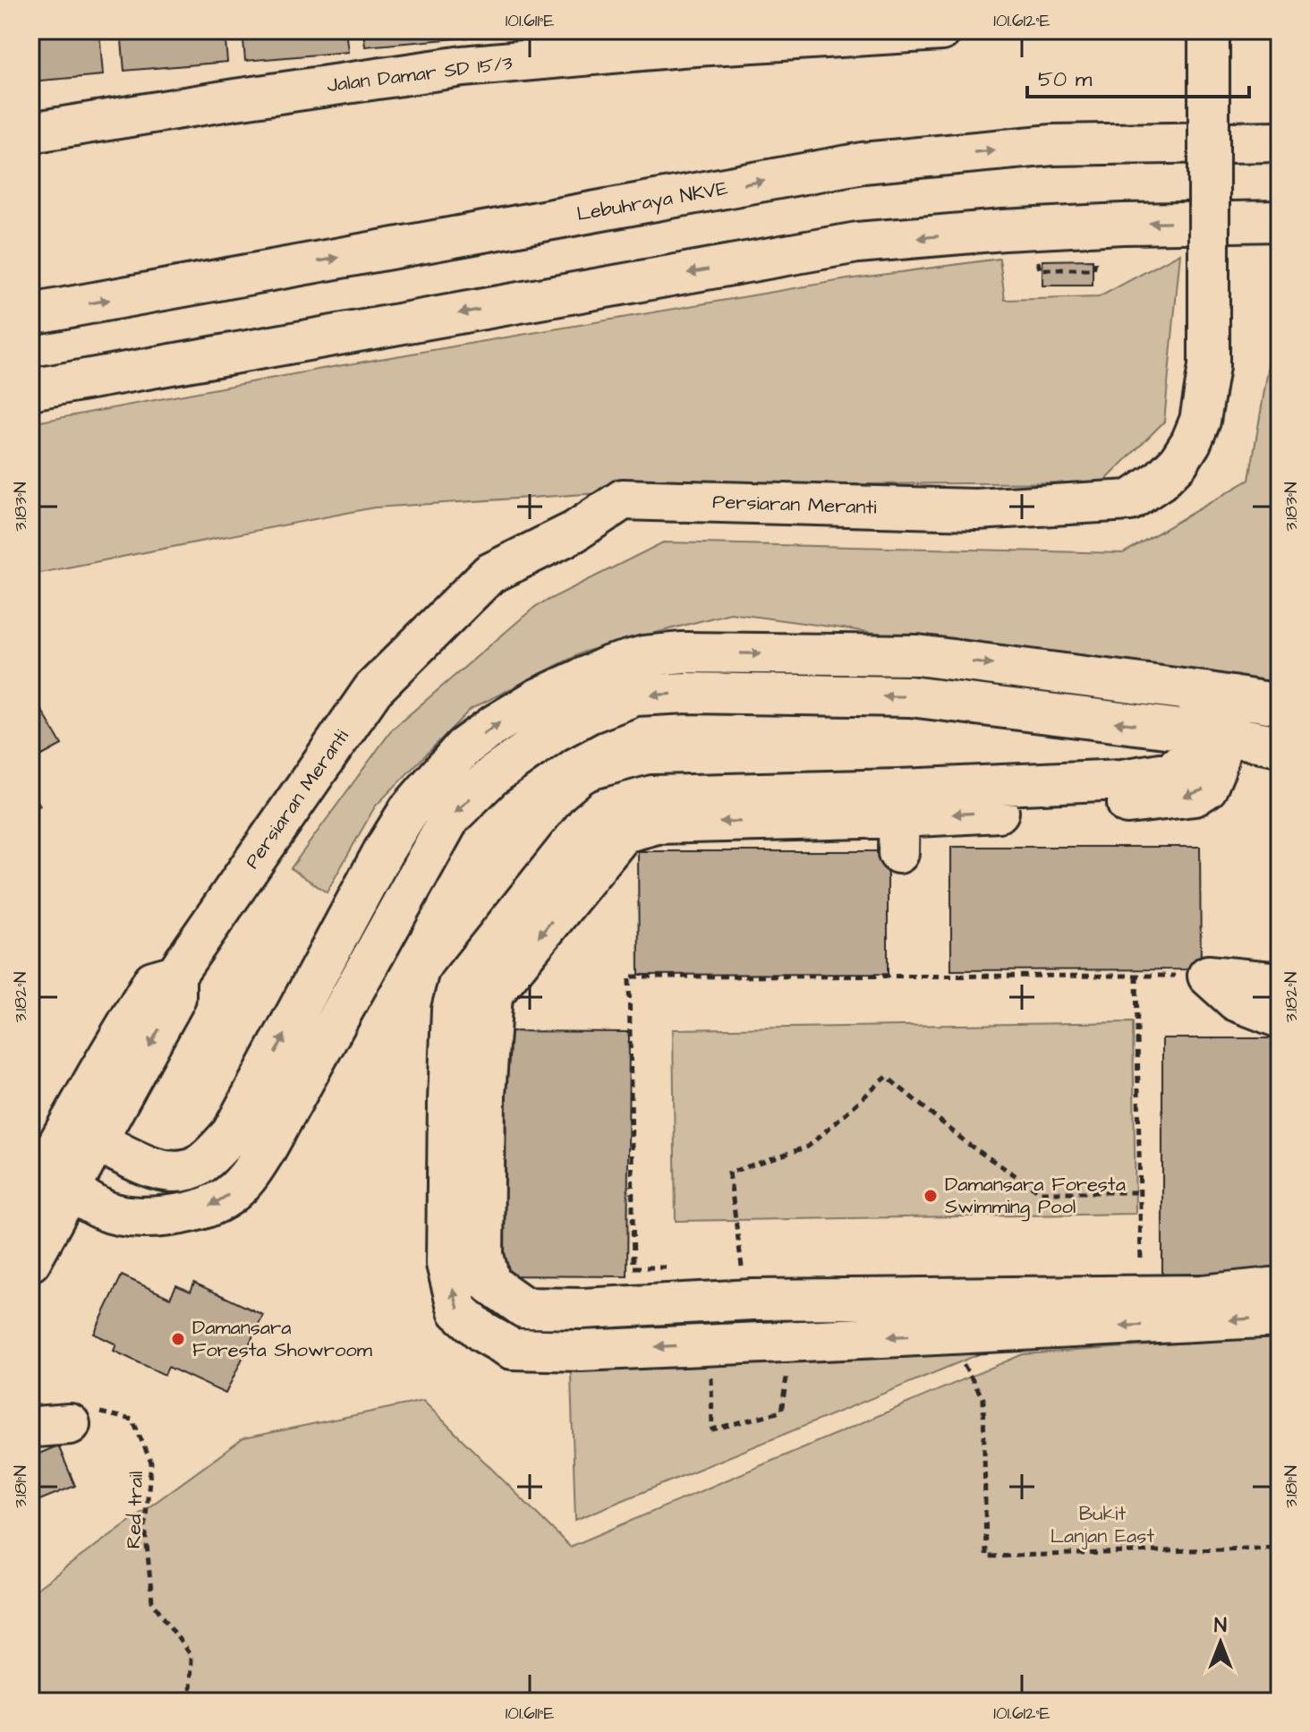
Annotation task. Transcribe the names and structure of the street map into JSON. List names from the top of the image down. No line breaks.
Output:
{"streets":{"main road":["Jalan Damar SD 15/3","Lebuhraya NKVE","Persiaran Meranti"],"path":["Red trail"]},"parks":["Bukit Lanjan East"],"places":["Damansara Foresta Swimming Pool","Damansara Foresta Showroom"],"scale_bar":"50 m","north":"top","coordinates":["101.611°E","101.612°E","3.183°N","3.182°N","3.181°N"]}
